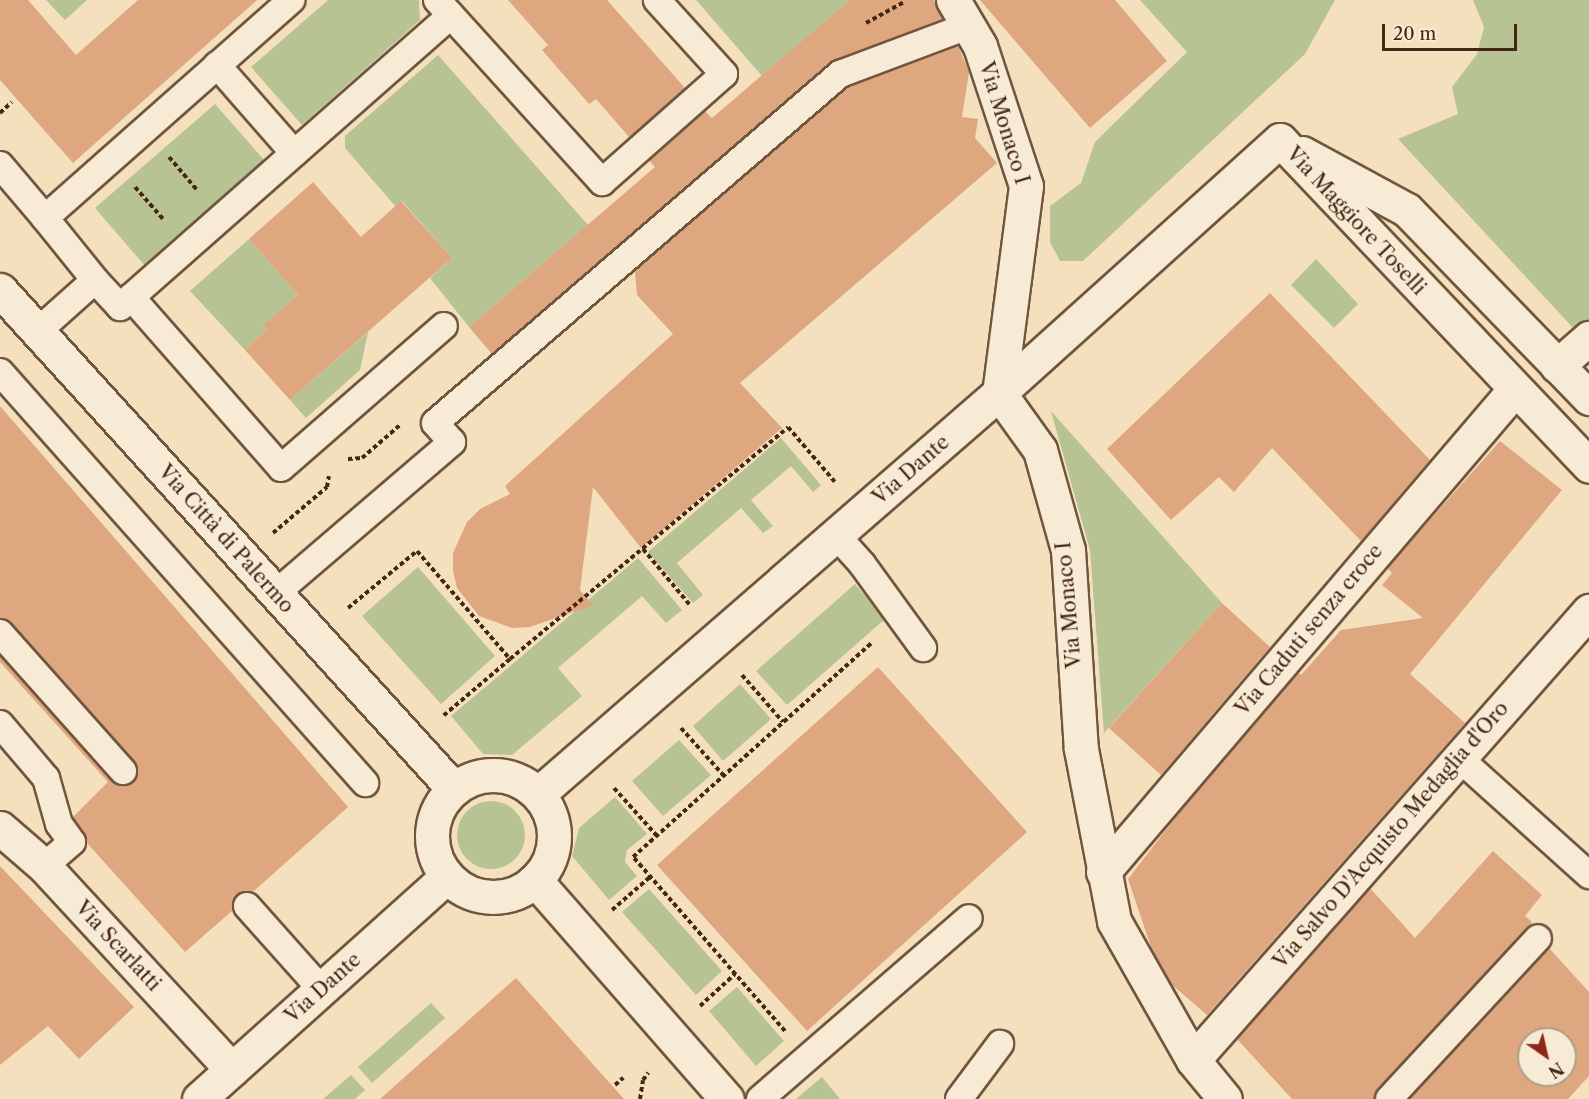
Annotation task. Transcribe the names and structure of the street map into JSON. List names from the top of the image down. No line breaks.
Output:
{"streets":{"street":["Via Monaco I","Via Maggiore Toselli","Via Dante","Via Città di Palermo","Via Caduti senza croce","Via Salvo D'Acquisto Medaglia d'Oro","Via Scarlatti"]},"crossings":[["Via Monaco I","Via Dante"],["Via Monaco I","Via Caduti senza croce"],["Via Monaco I","Via Salvo D'Acquisto Medaglia d'Oro"],["Via Maggiore Toselli","Via Dante"],["Via Maggiore Toselli","Via Caduti senza croce"],["Via Dante","Via Città di Palermo"],["Via Dante","Via Scarlatti"]],"scale_bar":"20 m","north":"bottom right"}
